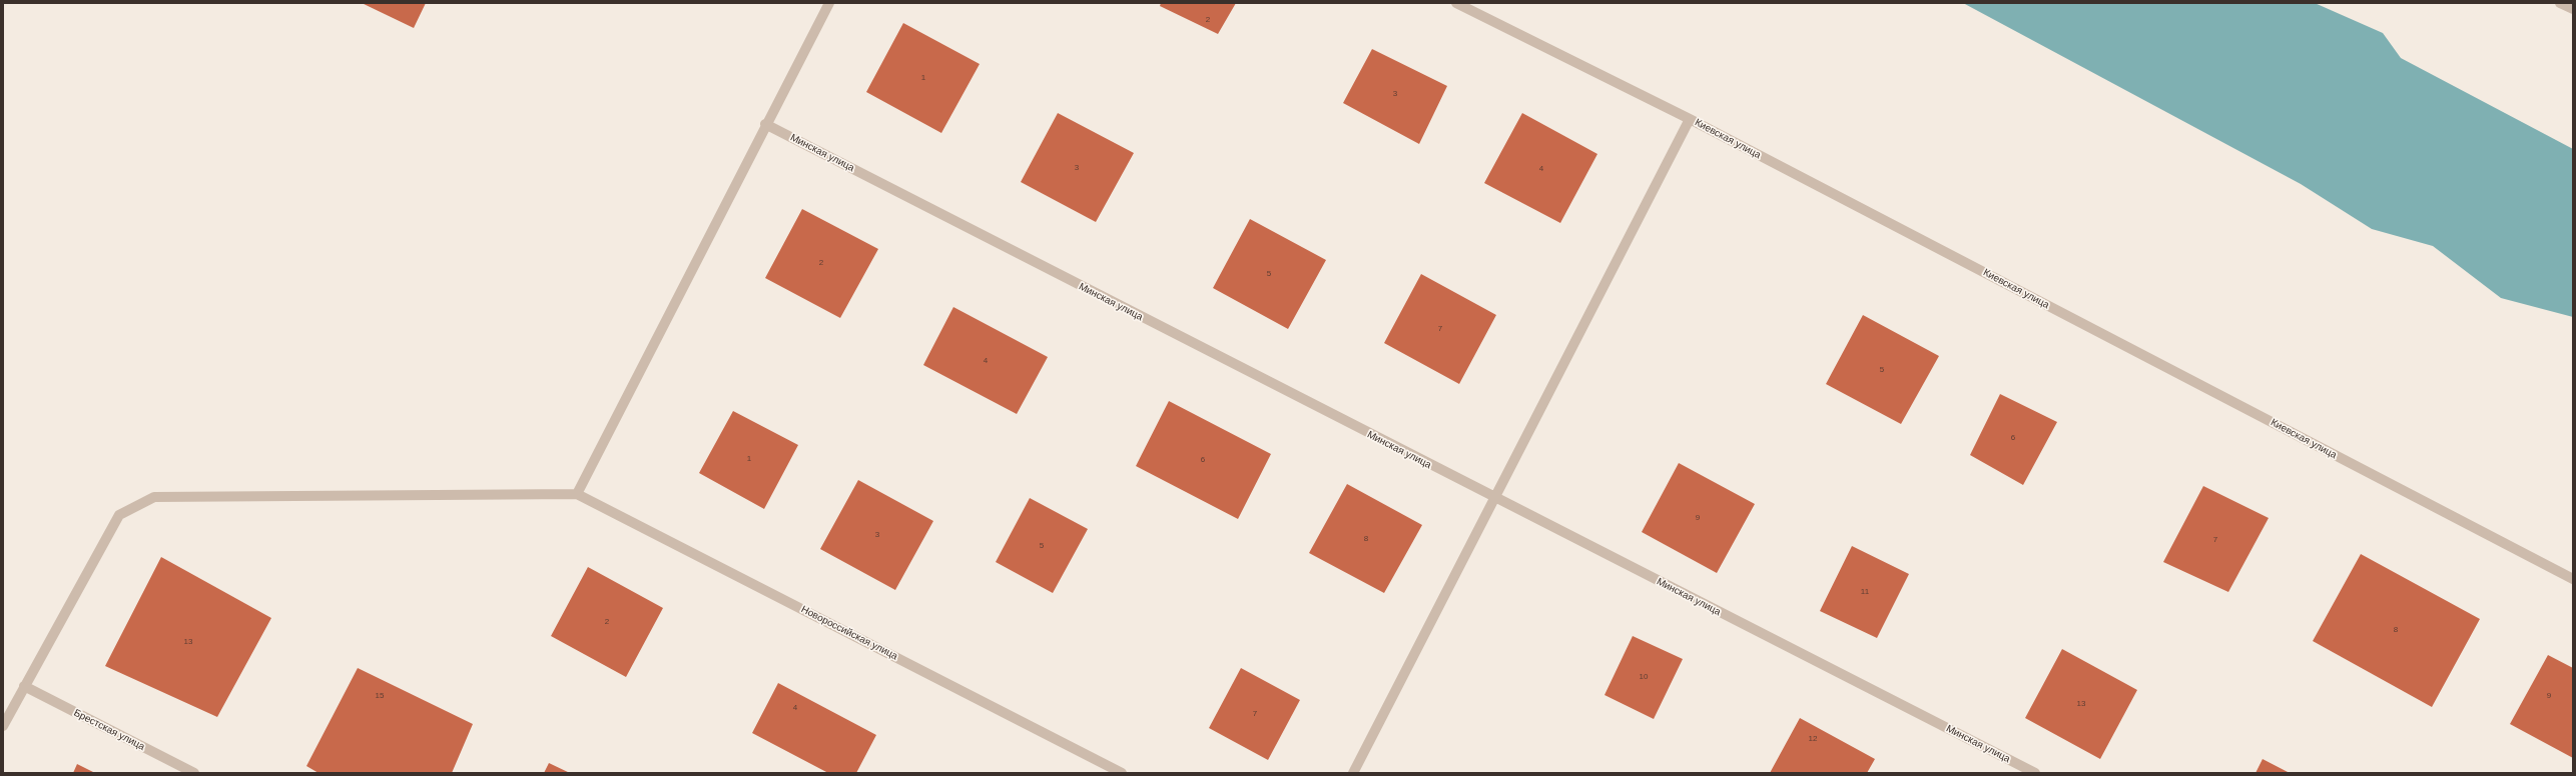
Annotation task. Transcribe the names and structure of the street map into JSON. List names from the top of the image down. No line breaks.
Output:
{"streets":{"street":["Киевская улица","Минская улица","Новороссийская улица","Брестская улица"]},"house_numbers":["2","1","3","3","4","2","5","7","4","5","6","1","6","9","3","8","7","5","11","2","8","13","10","15","9","13","4","7","12"]}
